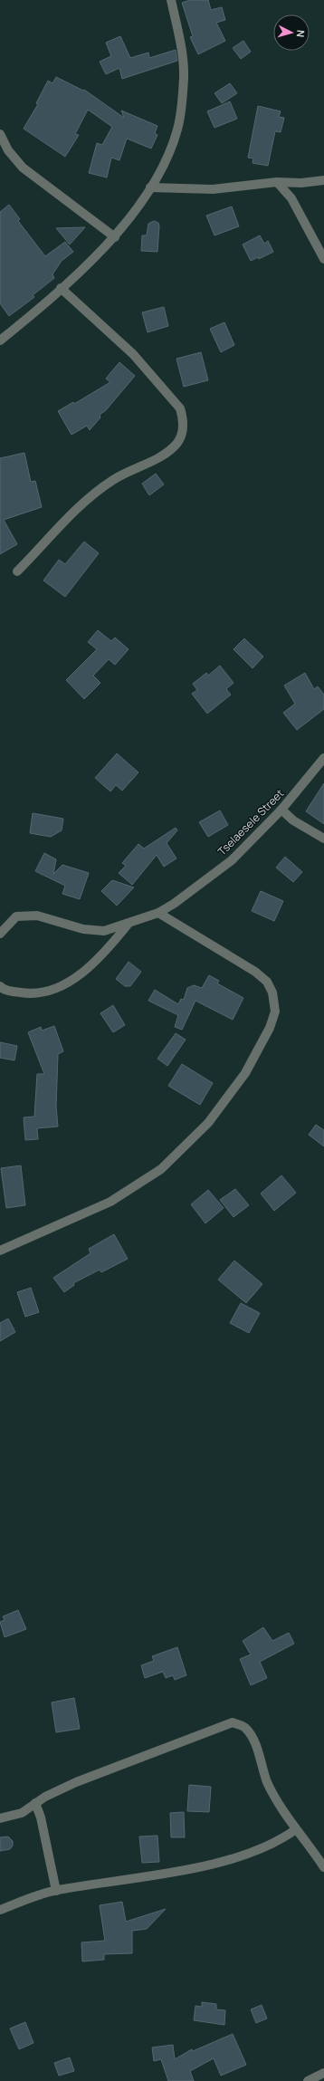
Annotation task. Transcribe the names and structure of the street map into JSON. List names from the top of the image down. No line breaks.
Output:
{"streets":{"street":["Tselaesele Street"]},"north":"right"}
